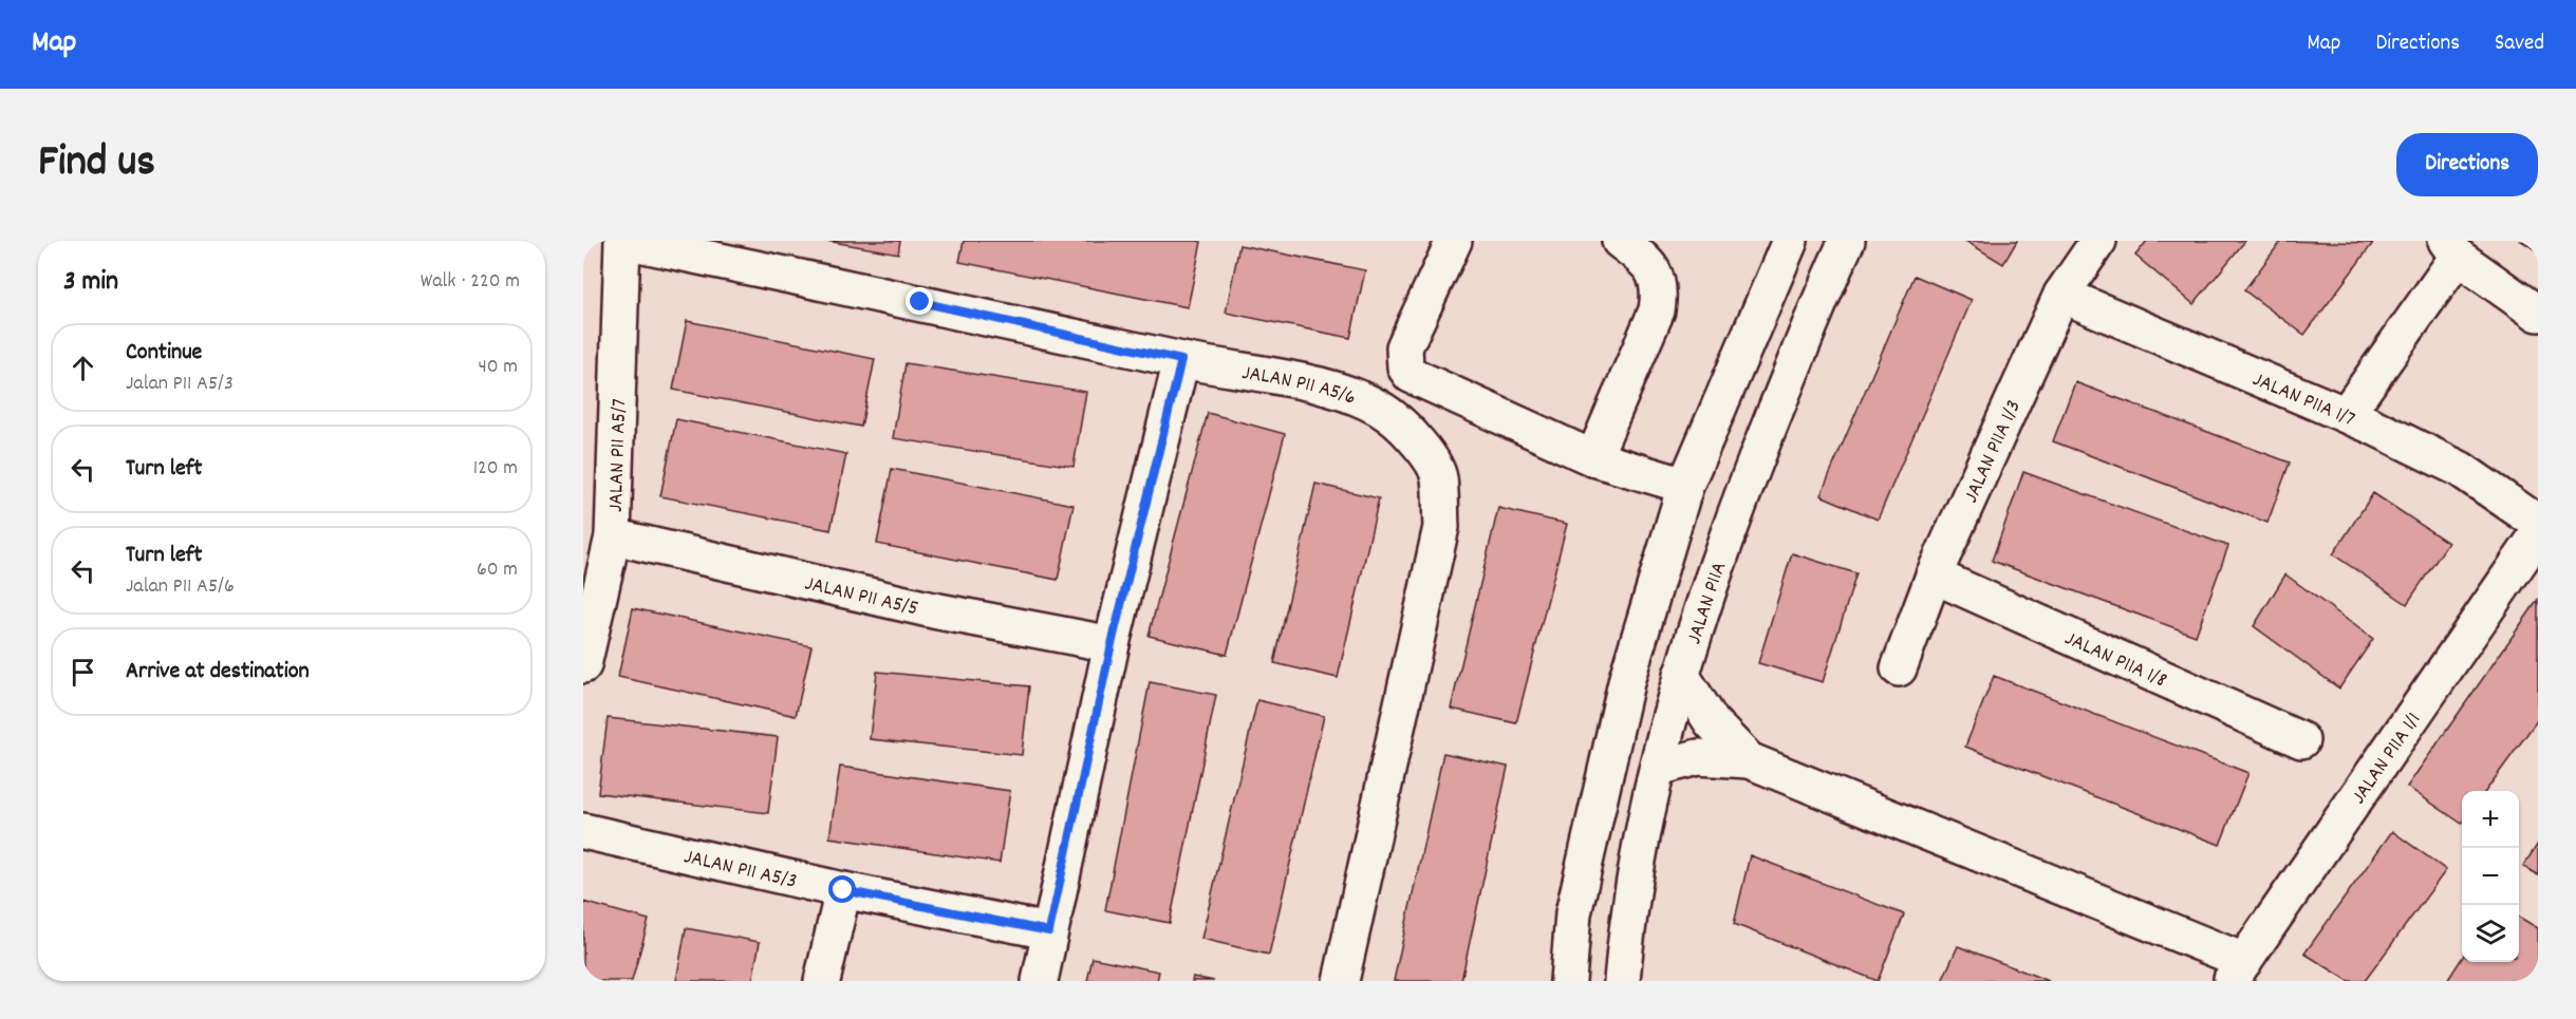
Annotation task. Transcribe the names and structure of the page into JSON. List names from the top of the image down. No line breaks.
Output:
{"streets":{"street":["JALAN P11 A5/6","JALAN P11A 1/7","JALAN P11A 1/3","JALAN P11 A5/7","JALAN P11 A5/5","JALAN P11A","JALAN P11A 1/8","JALAN P11A 1/1","JALAN P11 A5/3"]},"crossings":[["JALAN P11 A5/6","JALAN P11 A5/7"],["JALAN P11A 1/7","JALAN P11A 1/3"],["JALAN P11A 1/3","JALAN P11A 1/8"],["JALAN P11 A5/7","JALAN P11 A5/5"]],"page":{"header":"Map","nav":["Map","Directions","Saved"],"title":"Find us","buttons":"Directions","heading":["3 min","Walk · 220 m"],"list":[["Continue","Jalan P11 A5/3","40 m"],["Turn left","120 m"],["Turn left","Jalan P11 A5/6","60 m"],"Arrive at destination"],"map_buttons":["+","−"]}}
